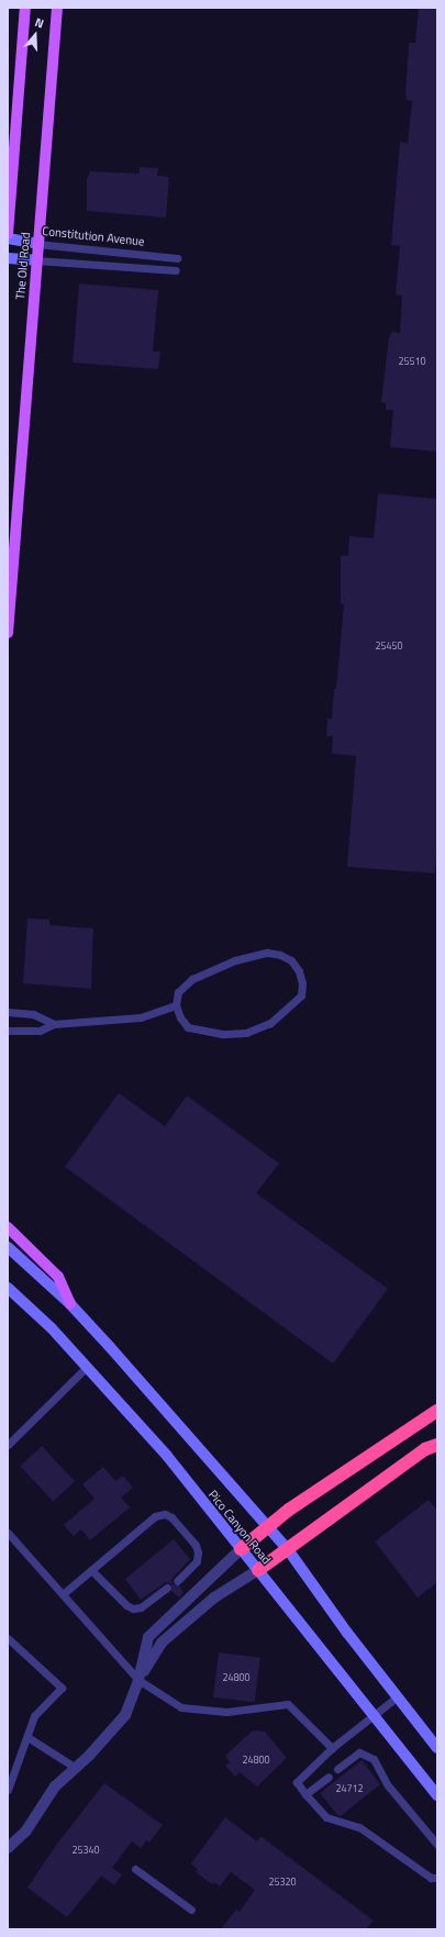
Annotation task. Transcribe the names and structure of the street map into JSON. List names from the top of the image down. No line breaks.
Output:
{"streets":{"main road":["Constitution Avenue","The Old Road","Pico Canyon Road"]},"crossings":[["Constitution Avenue","The Old Road"]],"house_numbers":["25510","25450","24800","24800","24712","25340","25320"],"north":"top"}
